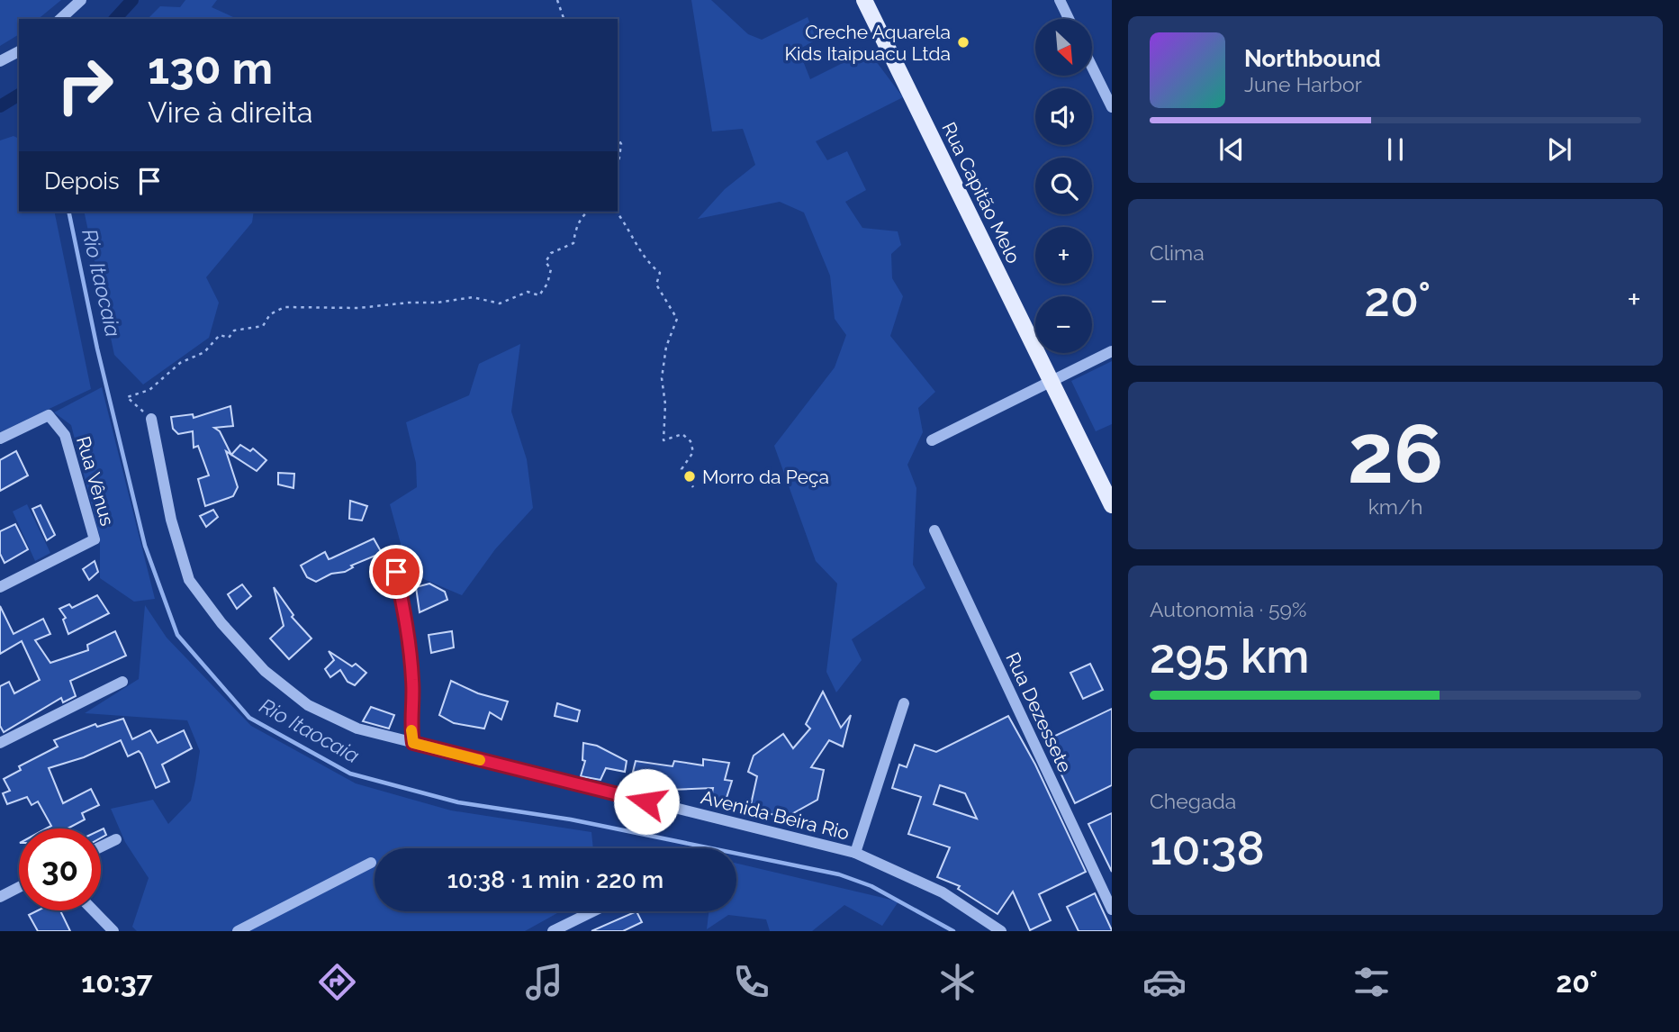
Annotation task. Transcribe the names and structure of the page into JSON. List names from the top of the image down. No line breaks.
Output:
{"streets":{"main road":["Rua Capitão Melo"],"street":["Rua Vênus","Rua Dezessete","Avenida Beira Rio"]},"water":["Rio Itaocaia"],"places":["Creche Aquarela Kids Itaipuacu Ltda","Morro da Peça"],"north":"bottom right","page":{"map_buttons":["+","−"],"turn":["130 m","Vire à direita"],"song":["Northbound","June Harbor"],"then":"Depois","tile":["Clima",["26","km/h"],["Autonomia · 59%","295 km"],["Chegada","10:38"]],"heat":["−","20°","+"],"limit":"30","trip":"10:38 · 1 min · 220 m","tabs":["10:37","20°"]}}
